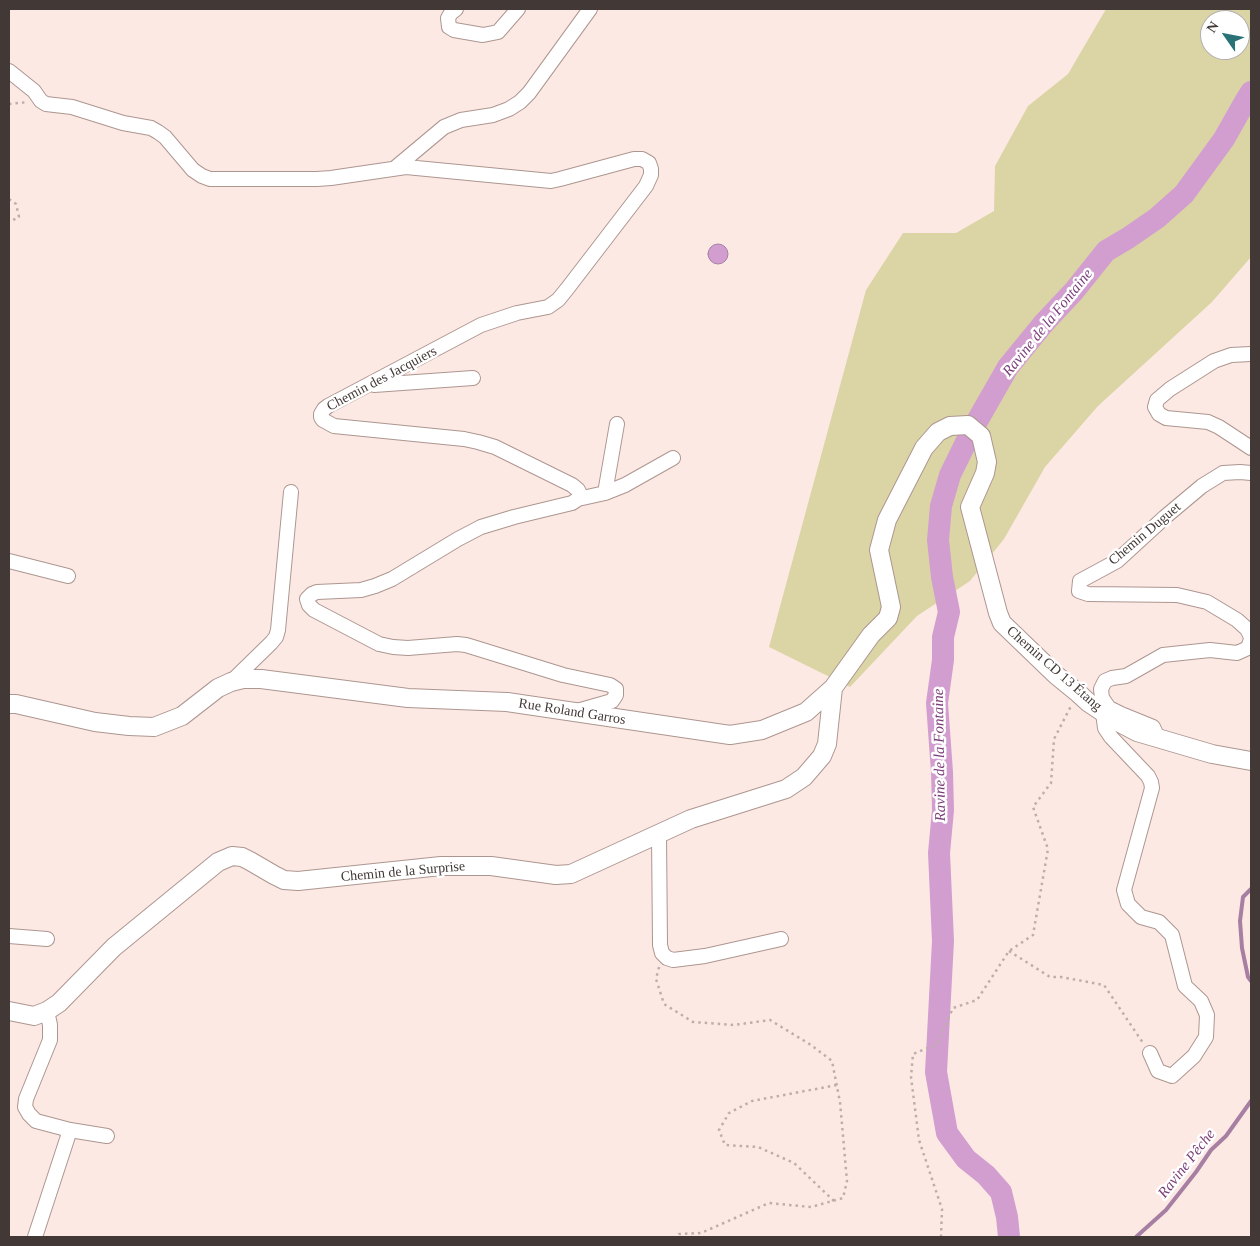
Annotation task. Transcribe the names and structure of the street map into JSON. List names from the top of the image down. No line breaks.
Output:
{"streets":{"main road":["Chemin CD 13 Étang","Rue Roland Garros","Chemin de la Surprise"],"street":["Chemin des Jacquiers","Chemin Duguet"]},"crossings":[["Chemin Duguet","Chemin CD 13 Étang"],["Chemin CD 13 Étang","Rue Roland Garros"],["Rue Roland Garros","Chemin de la Surprise"]],"water":["Ravine de la Fontaine","Ravine Pêche"],"north":"top left"}
